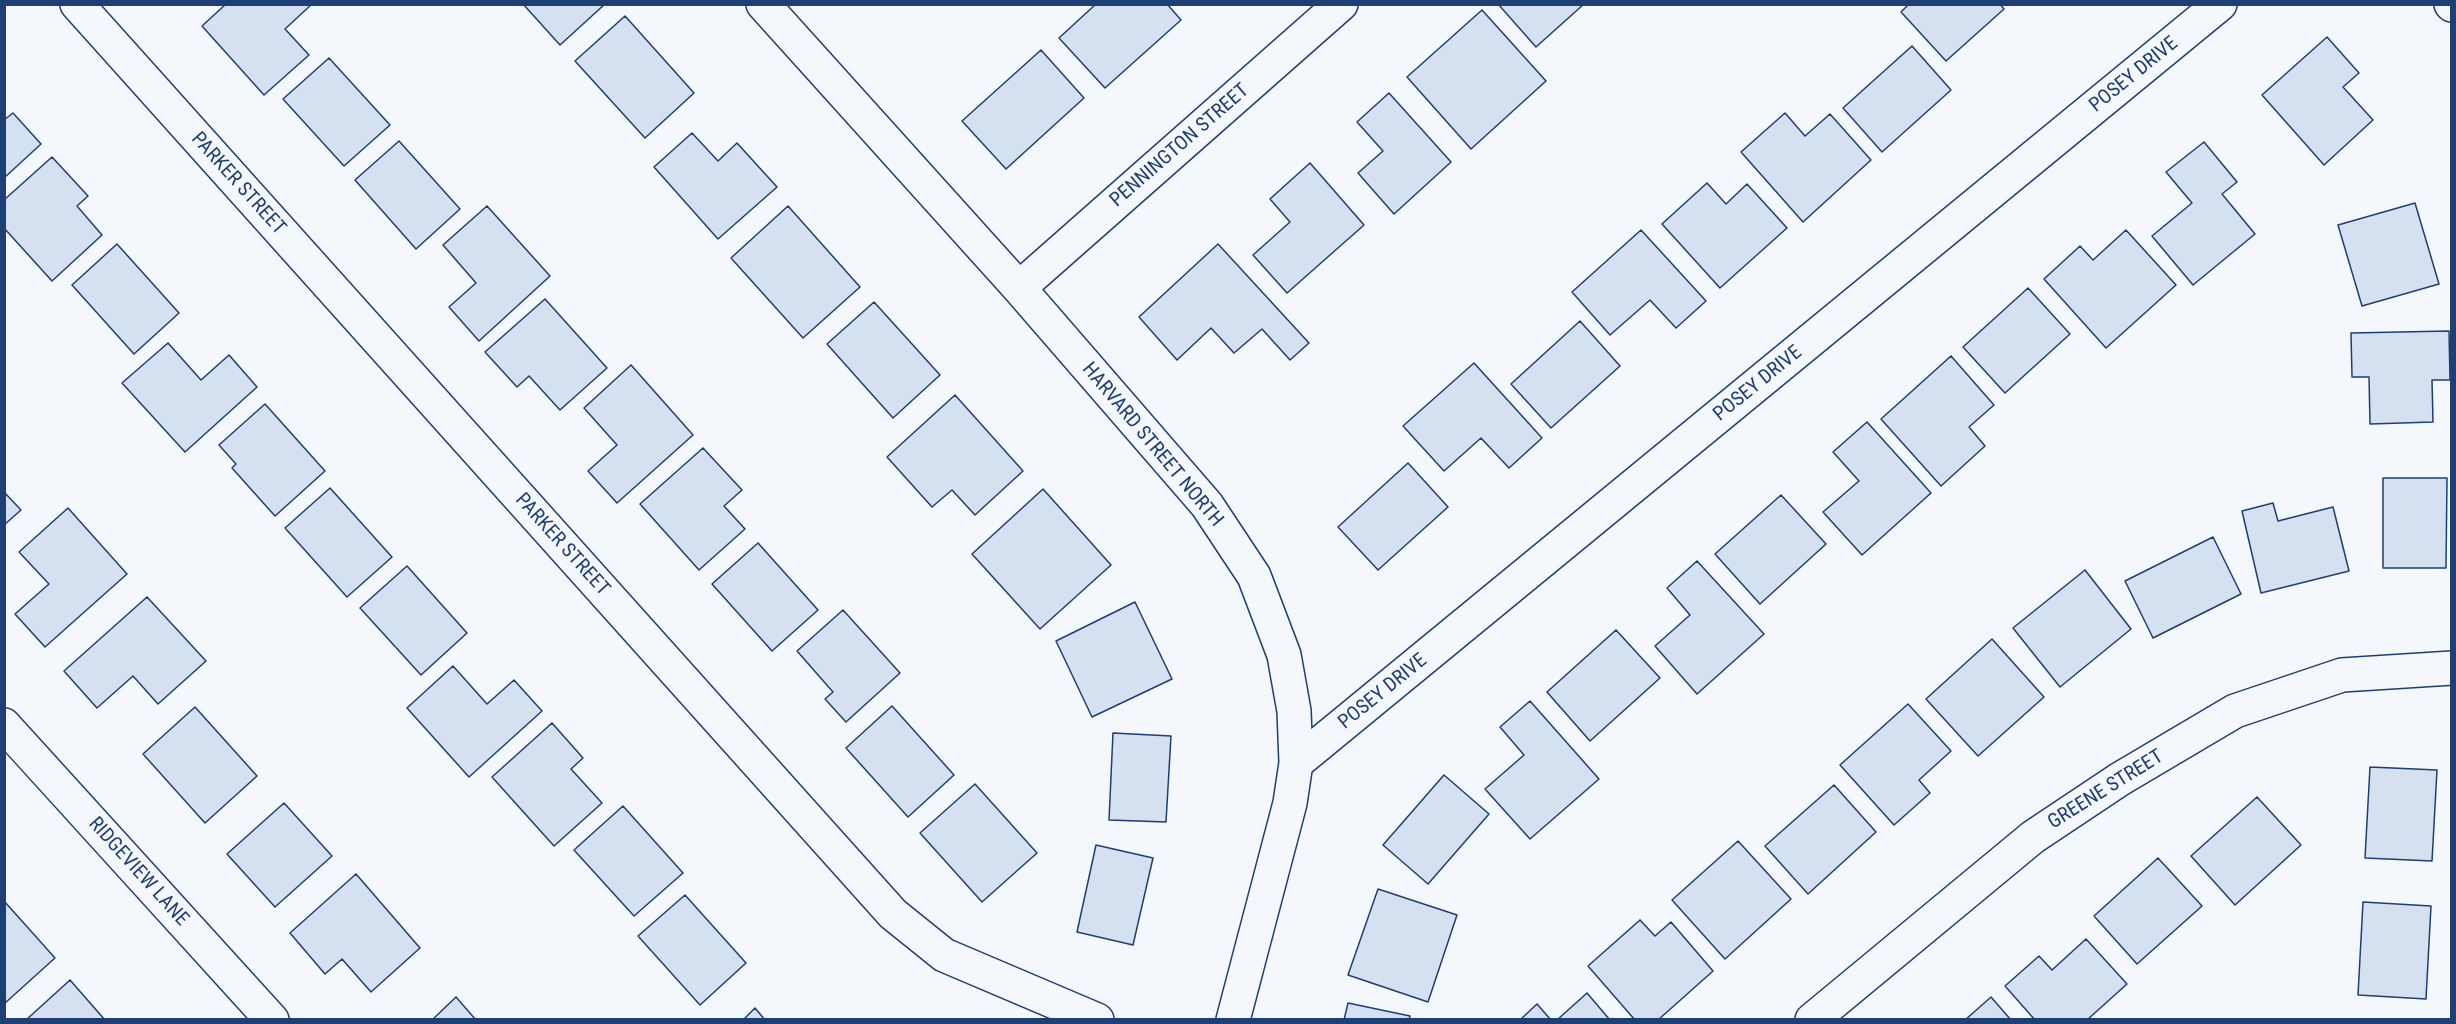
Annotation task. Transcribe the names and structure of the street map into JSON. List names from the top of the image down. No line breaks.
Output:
{"streets":{"street":["POSEY DRIVE","PENNINGTON STREET","PARKER STREET","HARVARD STREET NORTH","GREENE STREET","RIDGEVIEW LANE"]},"crossings":[["POSEY DRIVE","HARVARD STREET NORTH"],["PENNINGTON STREET","HARVARD STREET NORTH"]]}
